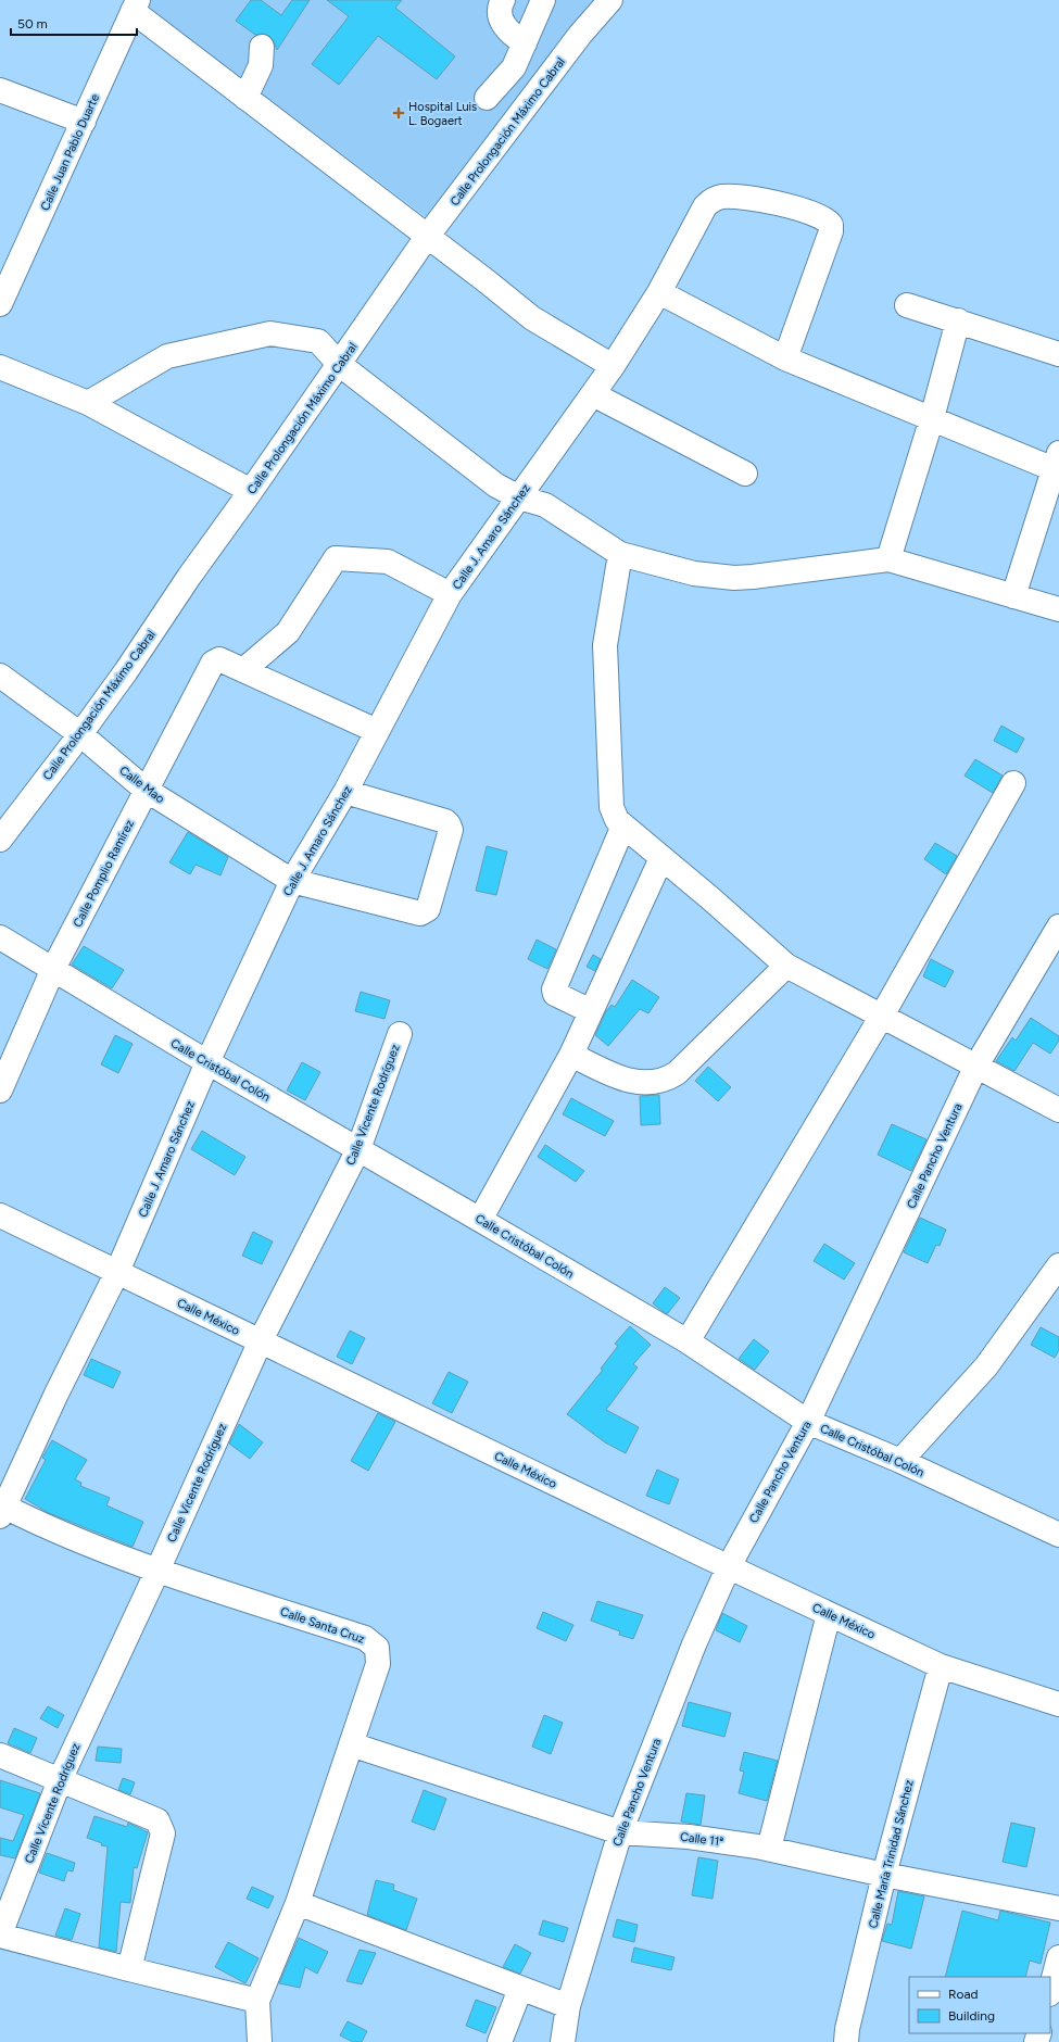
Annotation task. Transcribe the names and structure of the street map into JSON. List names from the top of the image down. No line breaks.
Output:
{"streets":{"street":["Calle Prolongación Máximo Cabral","Calle Juan Pablo Duarte","Calle J. Amaro Sánchez","Calle Mao","Calle Pomplio Ramírez","Calle Cristóbal Colón","Calle Vicente Rodríguez","Calle Pancho Ventura","Calle México","Calle Santa Cruz","Calle 11ª","Calle María Trinidad Sánchez"]},"crossings":[["Calle Prolongación Máximo Cabral","Calle Mao"],["Calle J. Amaro Sánchez","Calle Mao"],["Calle J. Amaro Sánchez","Calle Cristóbal Colón"],["Calle J. Amaro Sánchez","Calle México"],["Calle J. Amaro Sánchez","Calle Santa Cruz"],["Calle Mao","Calle Pomplio Ramírez"],["Calle Pomplio Ramírez","Calle Cristóbal Colón"],["Calle Cristóbal Colón","Calle Vicente Rodríguez"],["Calle Cristóbal Colón","Calle Pancho Ventura"],["Calle Vicente Rodríguez","Calle México"],["Calle Vicente Rodríguez","Calle Santa Cruz"],["Calle Pancho Ventura","Calle México"],["Calle Pancho Ventura","Calle 11ª"],["Calle México","Calle María Trinidad Sánchez"],["Calle Santa Cruz","Calle 11ª"],["Calle 11ª","Calle María Trinidad Sánchez"]],"places":{"health":["Hospital Luis L. Bogaert"]},"legend":["Road","Building"],"scale_bar":"50 m"}
